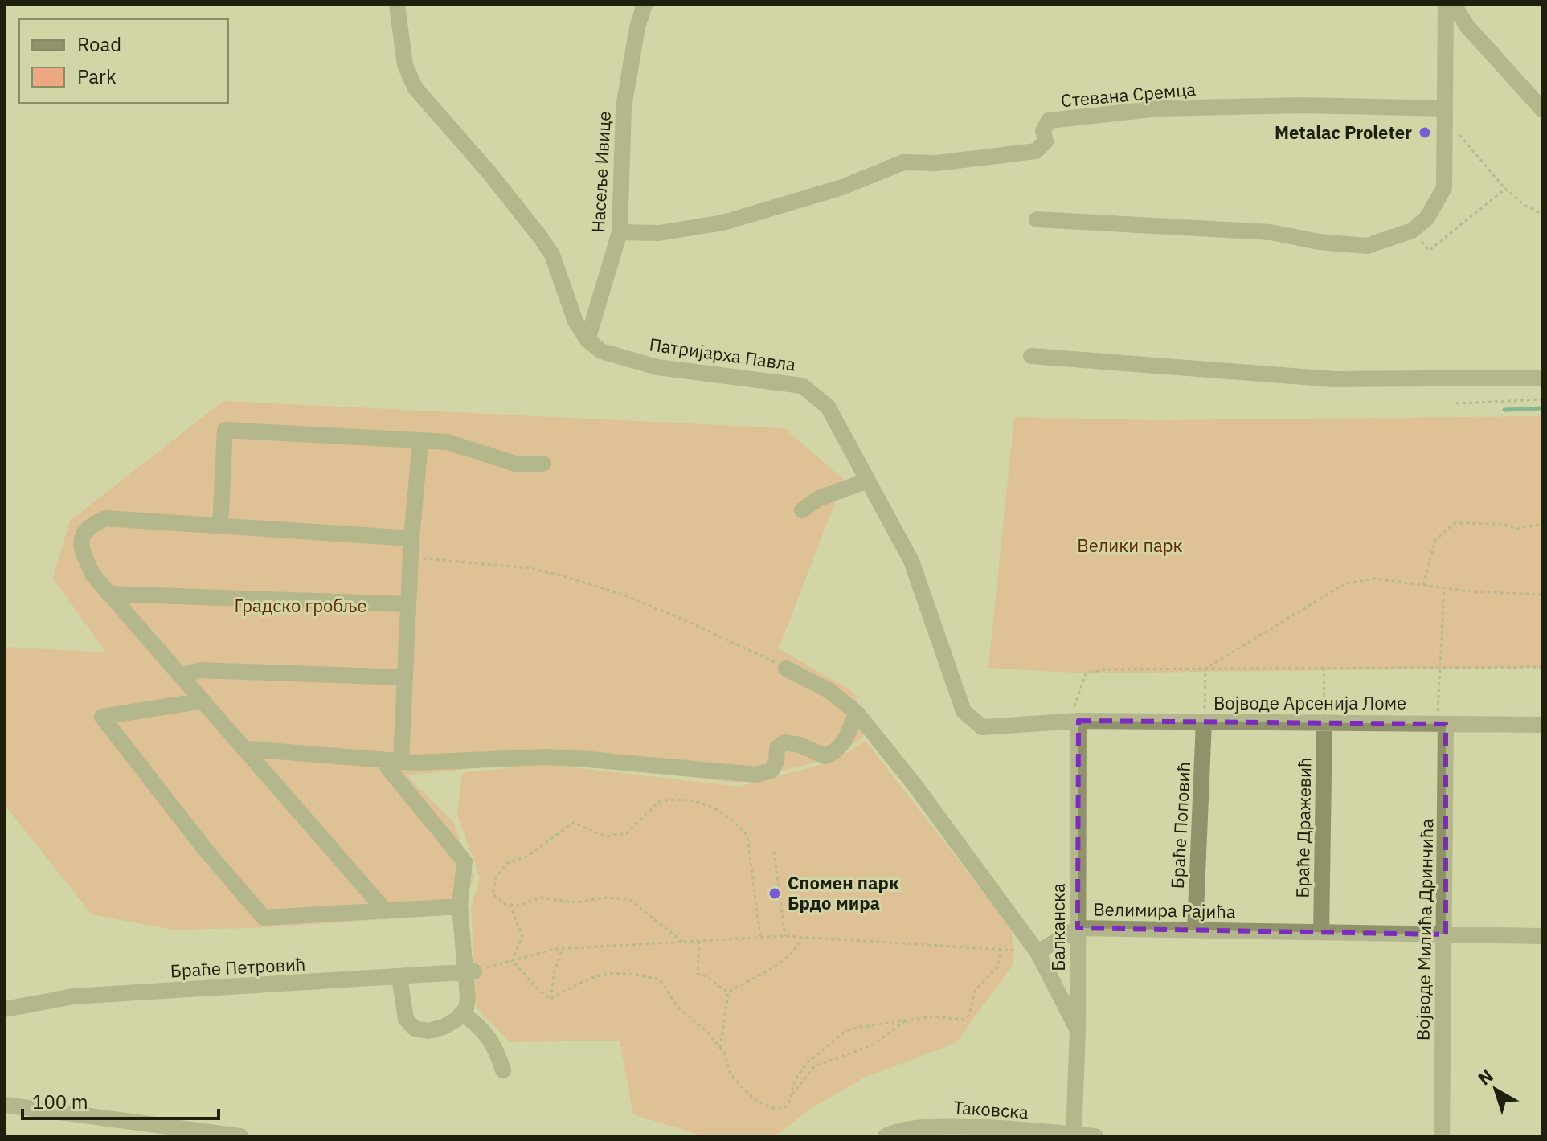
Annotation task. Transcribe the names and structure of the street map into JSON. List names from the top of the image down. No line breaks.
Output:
{"streets":{"street":["Стевана Сремца","Насеље Ивице","Патријарха Павла","Војводе Арсенија Ломе","Браће Поповић","Браће Дражевић","Велимира Рајића","Балканска","Војводе Милића Дринчића","Браће Петровић","Таковска"]},"crossings":[["Стевана Сремца","Насеље Ивице"],["Насеље Ивице","Патријарха Павла"],["Патријарха Павла","Војводе Арсенија Ломе"],["Патријарха Павла","Балканска"],["Војводе Арсенија Ломе","Браће Поповић"],["Војводе Арсенија Ломе","Браће Дражевић"],["Војводе Арсенија Ломе","Балканска"],["Војводе Арсенија Ломе","Војводе Милића Дринчића"],["Браће Поповић","Велимира Рајића"],["Браће Дражевић","Велимира Рајића"],["Велимира Рајића","Балканска"],["Велимира Рајића","Војводе Милића Дринчића"],["Балканска","Таковска"]],"parks":["Велики парк","Градско гробље"],"places":["Metalac Proleter","Спомен парк Брдо мира"],"legend":["Road","Park"],"scale_bar":"100 m","north":"top left"}
